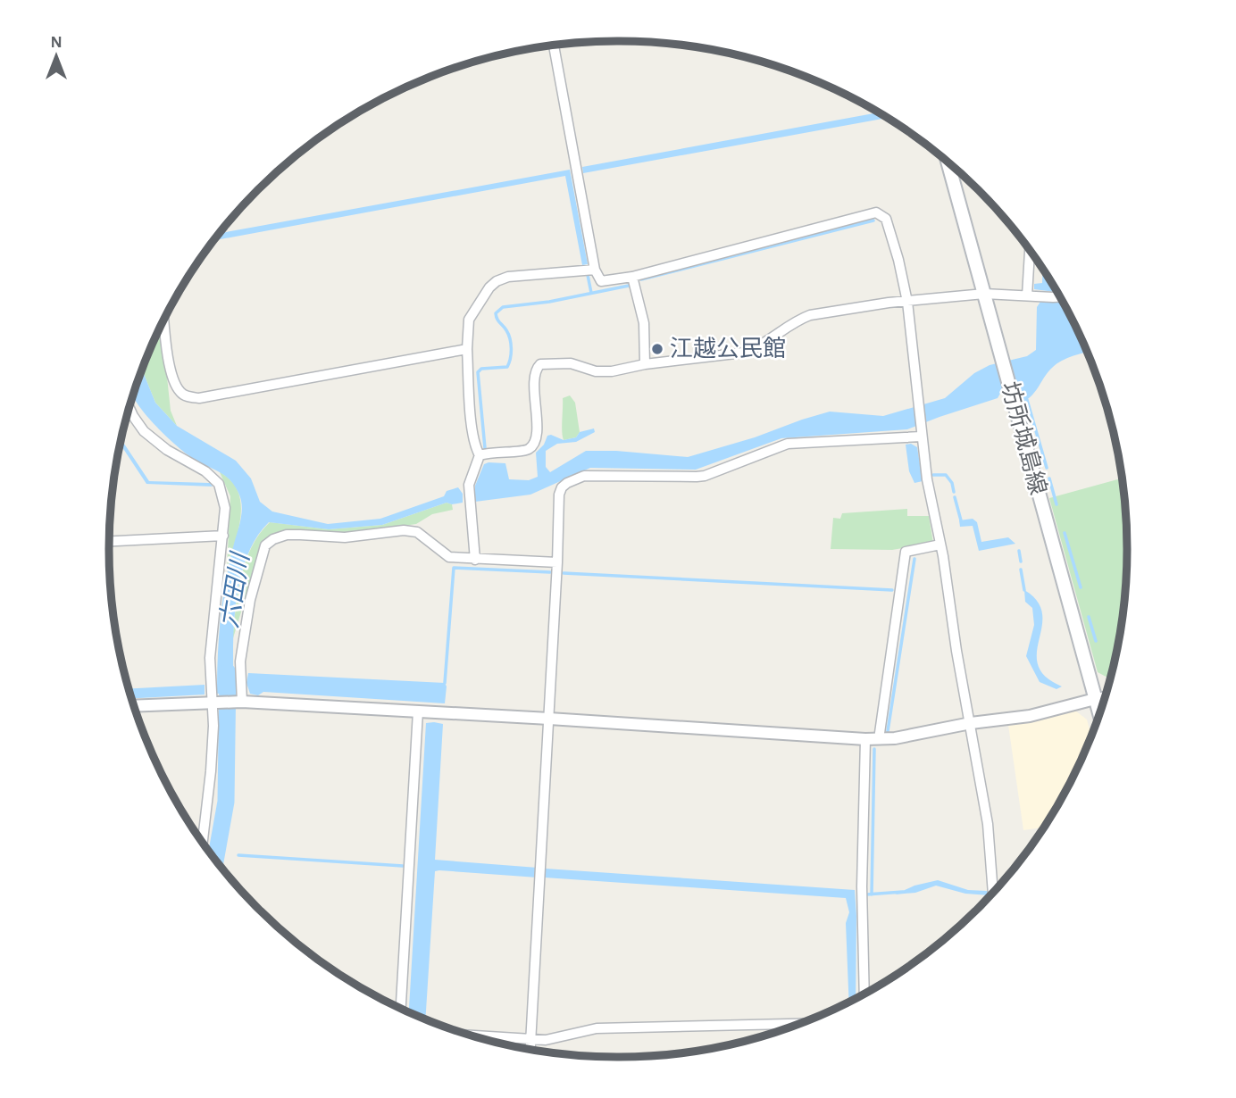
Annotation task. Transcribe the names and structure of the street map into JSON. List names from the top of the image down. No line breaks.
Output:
{"streets":{"main road":["坊所城島線"]},"water":["六田川"],"places":["江越公民館"],"north":"top"}
